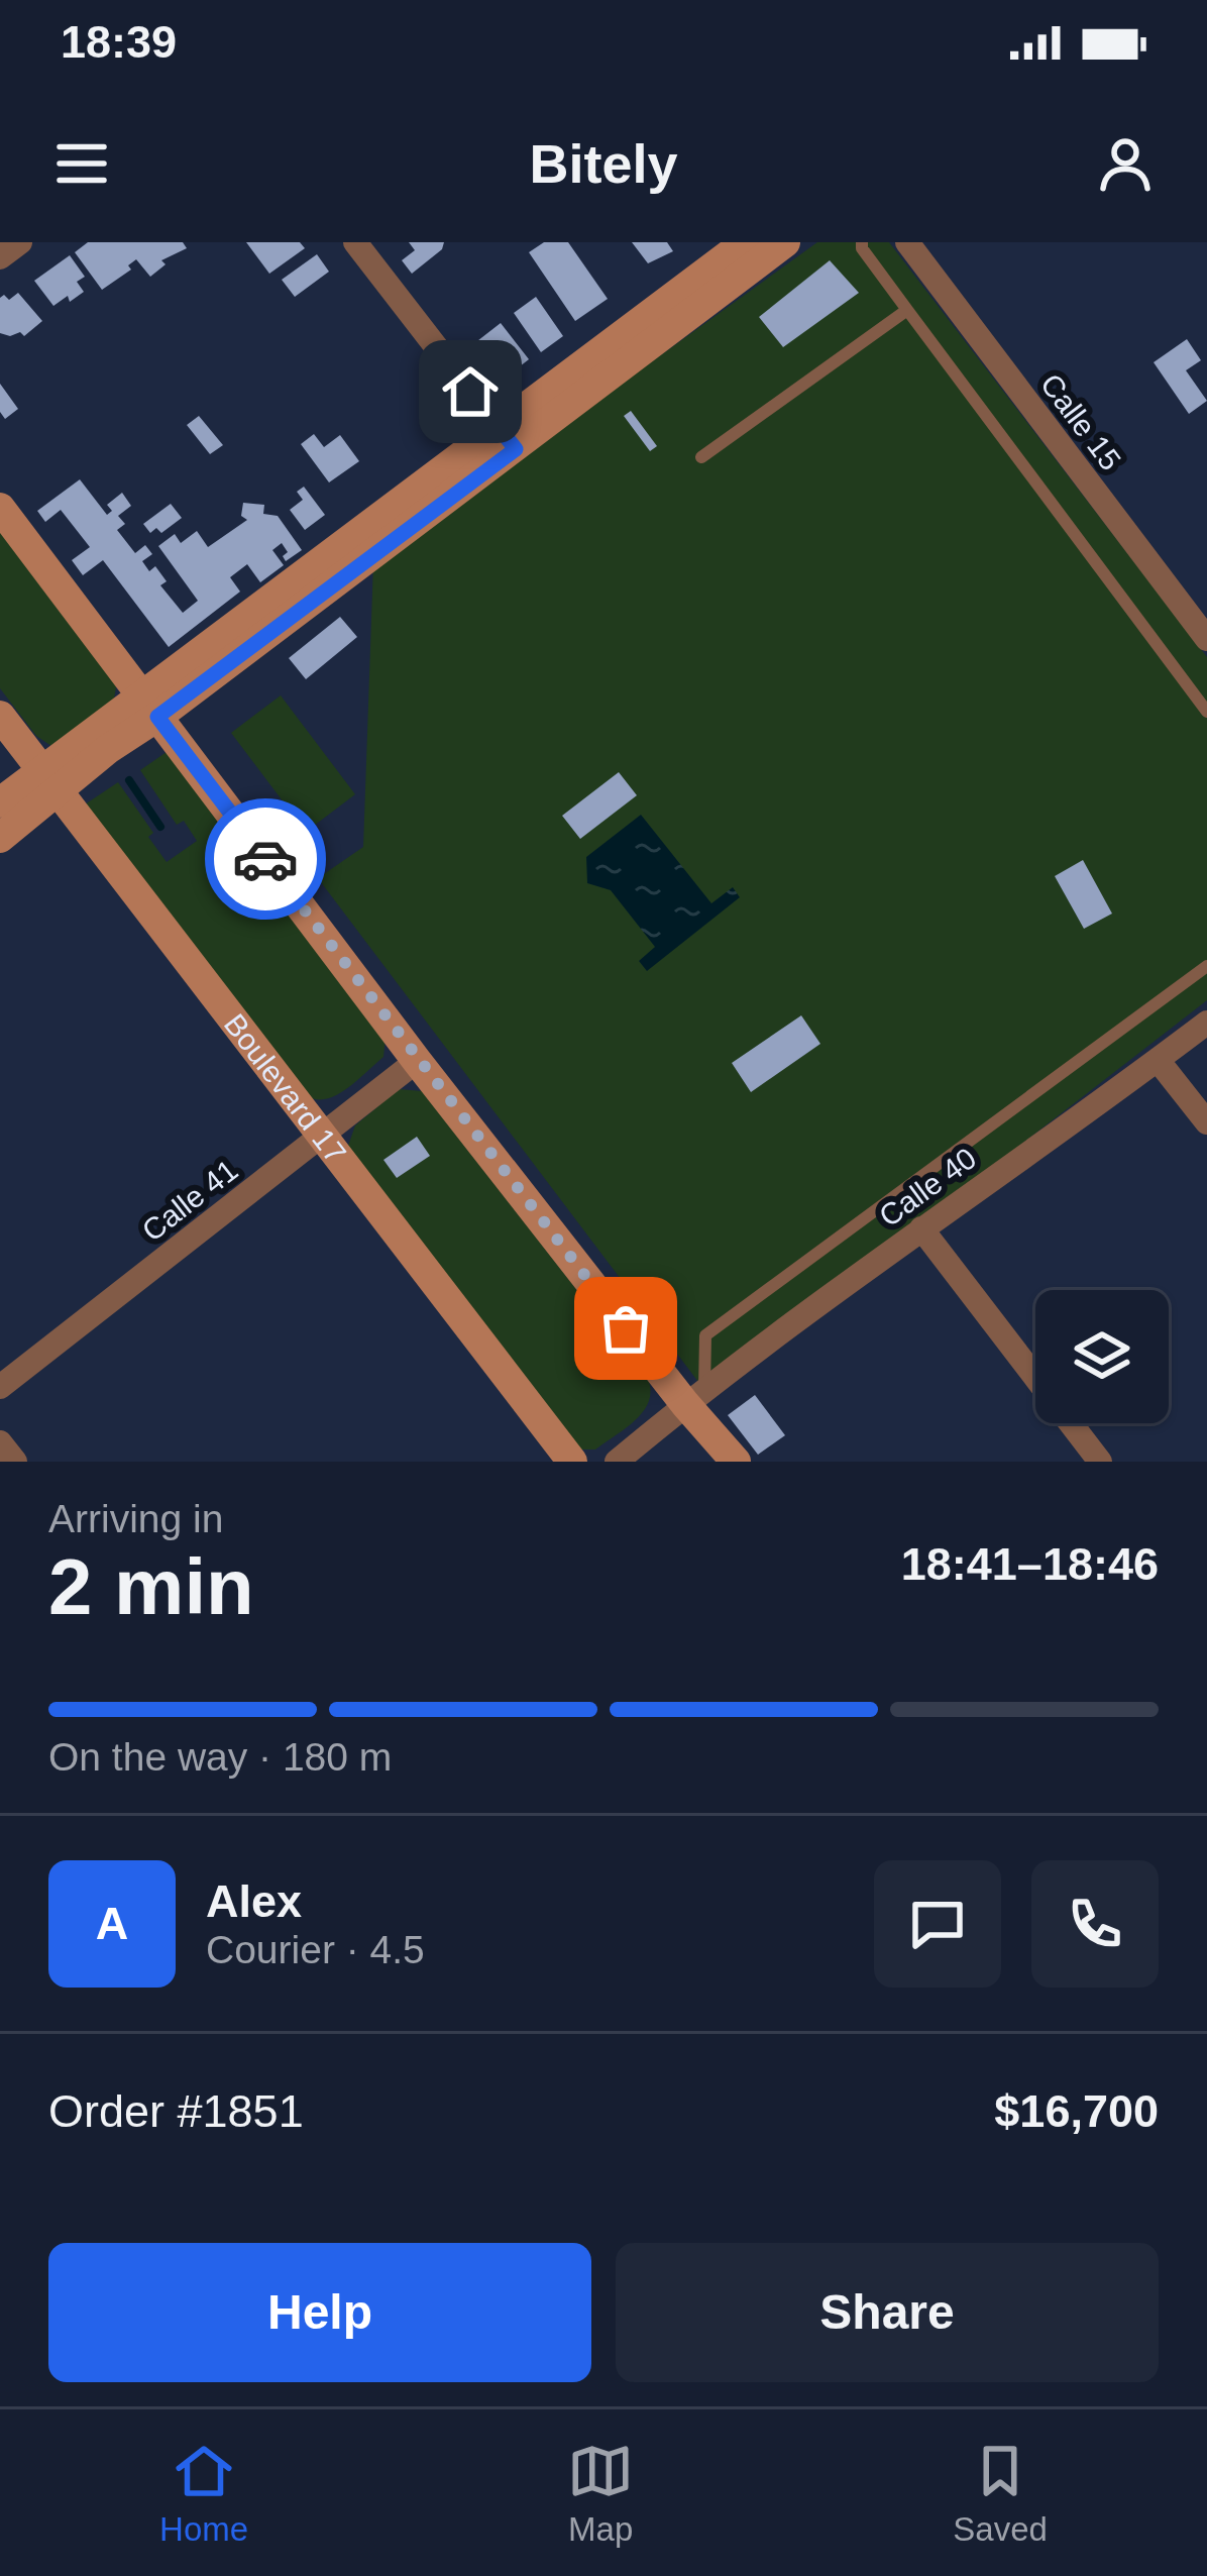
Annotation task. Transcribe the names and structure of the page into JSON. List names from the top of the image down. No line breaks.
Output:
{"streets":{"main road":["Boulevard 17"],"street":["Calle 15","Calle 40","Calle 41"]},"crossings":[["Boulevard 17","Calle 41"]],"page":{"status":"18:39","header":"Bitely","heading":["2 min","Arriving in","18:41–18:46"],"panel":["Alex","Courier · 4.5","Order #1851","$16,700"],"bar":"On the way · 180 m","round":"A","buttons":["Help","Share"],"tabs":["Home","Map","Saved"]}}
